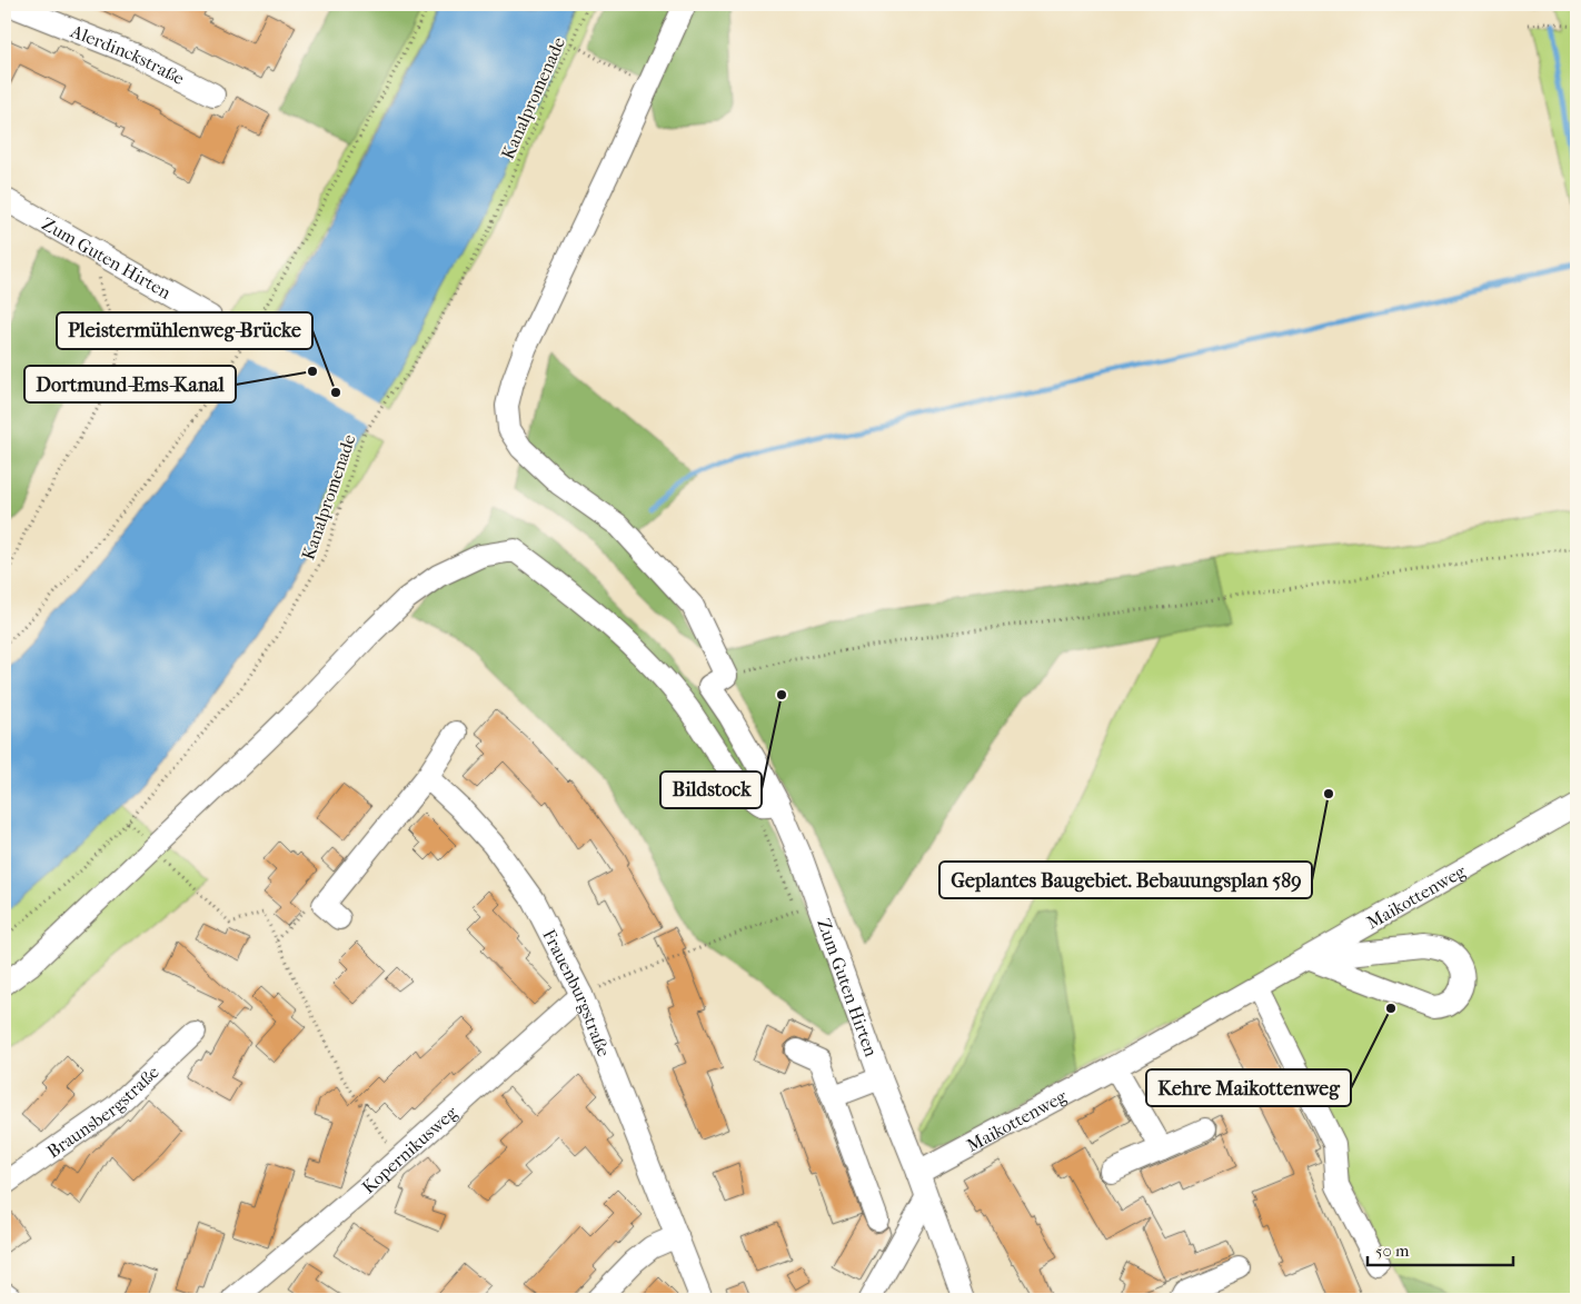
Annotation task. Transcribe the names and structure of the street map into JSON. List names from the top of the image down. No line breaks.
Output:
{"streets":{"street":["Alerdinckstraße","Zum Guten Hirten","Maikottenweg","Frauenburgstraße","Braunsbergstraße","Kopernikusweg"],"path":["Kanalpromenade"]},"crossings":[["Zum Guten Hirten","Maikottenweg"],["Frauenburgstraße","Kopernikusweg"]],"places":["Dortmund-Ems-Kanal","Pleistermühlenweg-Brücke","Bildstock","Geplantes Baugebiet. Bebauungsplan 589","Kehre Maikottenweg"],"scale_bar":"50 m"}
